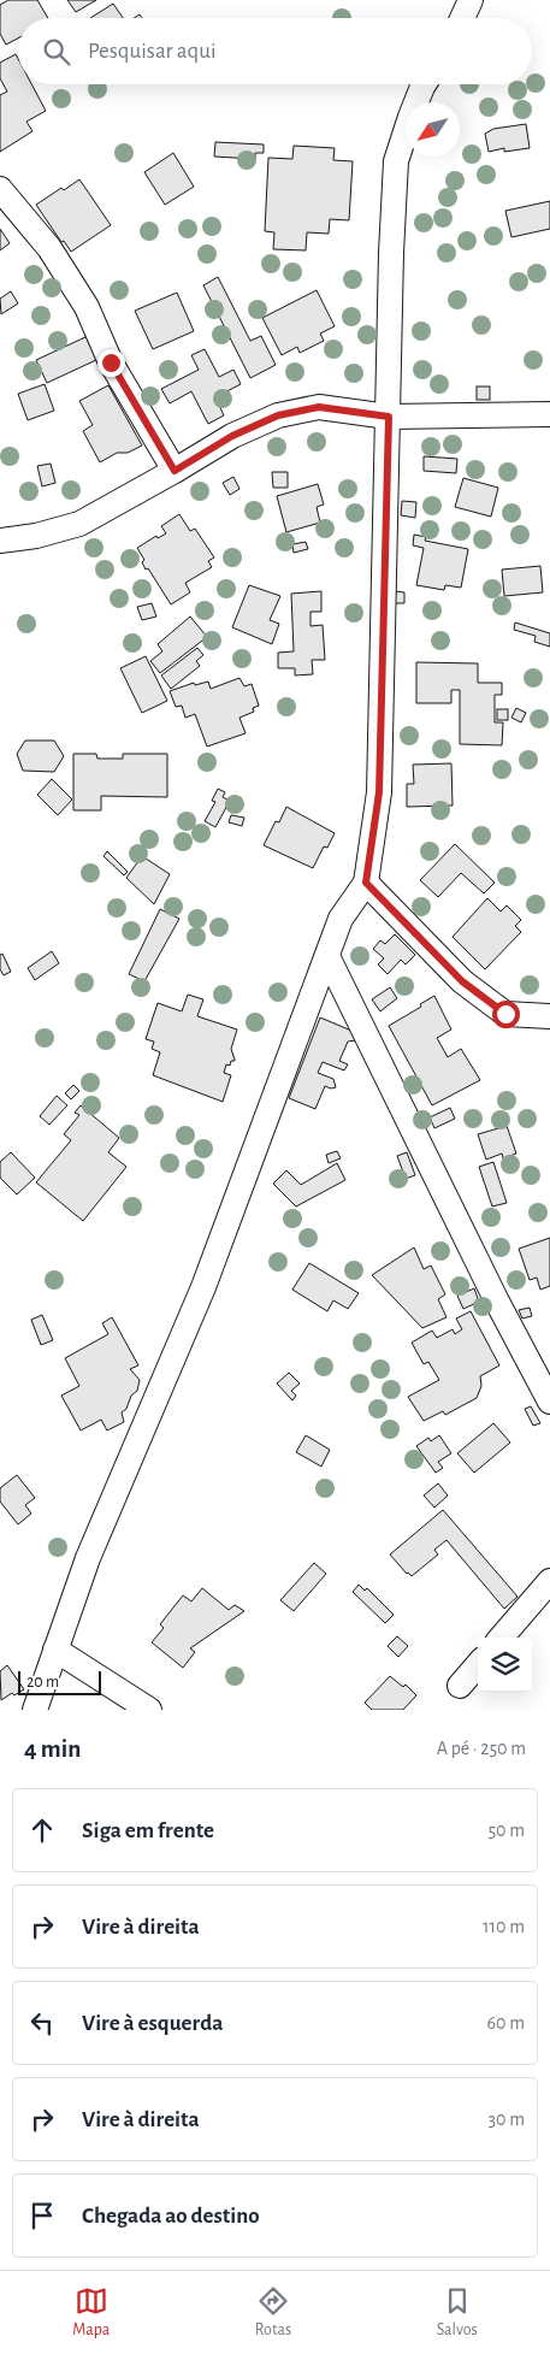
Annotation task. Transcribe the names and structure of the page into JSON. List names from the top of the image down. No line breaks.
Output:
{"scale_bar":"20 m","north":"bottom left","page":{"search":"Pesquisar aqui","scale":"20 m","heading":["4 min","A pé · 250 m"],"list":[["Siga em frente","50 m"],["Vire à direita","110 m"],["Vire à esquerda","60 m"],["Vire à direita","30 m"],"Chegada ao destino"],"nav":["Mapa","Rotas","Salvos"]}}
